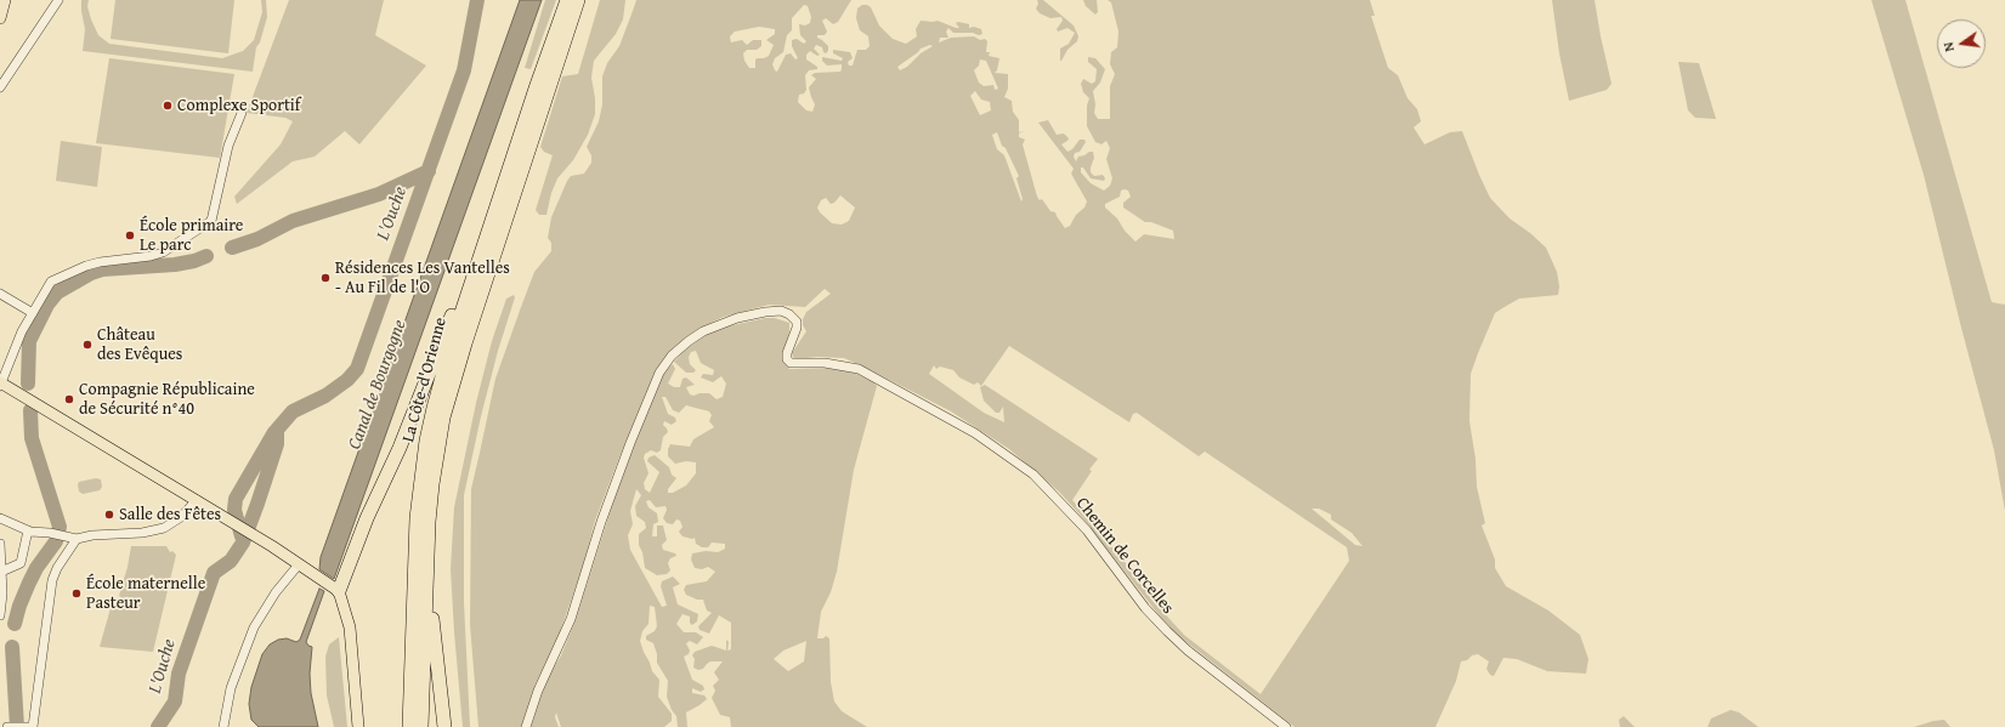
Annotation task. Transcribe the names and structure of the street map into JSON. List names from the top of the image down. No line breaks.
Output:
{"streets":{"highway":["La Côte-d'Orienne"],"street":["Chemin de Corcelles"]},"water":["L'Ouche","Canal de Bourgogne"],"places":["Complexe Sportif","École primaire Le parc","Résidences Les Vantelles - Au Fil de l'O","Château des Evêques","Compagnie Républicaine de Sécurité n°40","Salle des Fêtes","École maternelle Pasteur"],"north":"left"}
